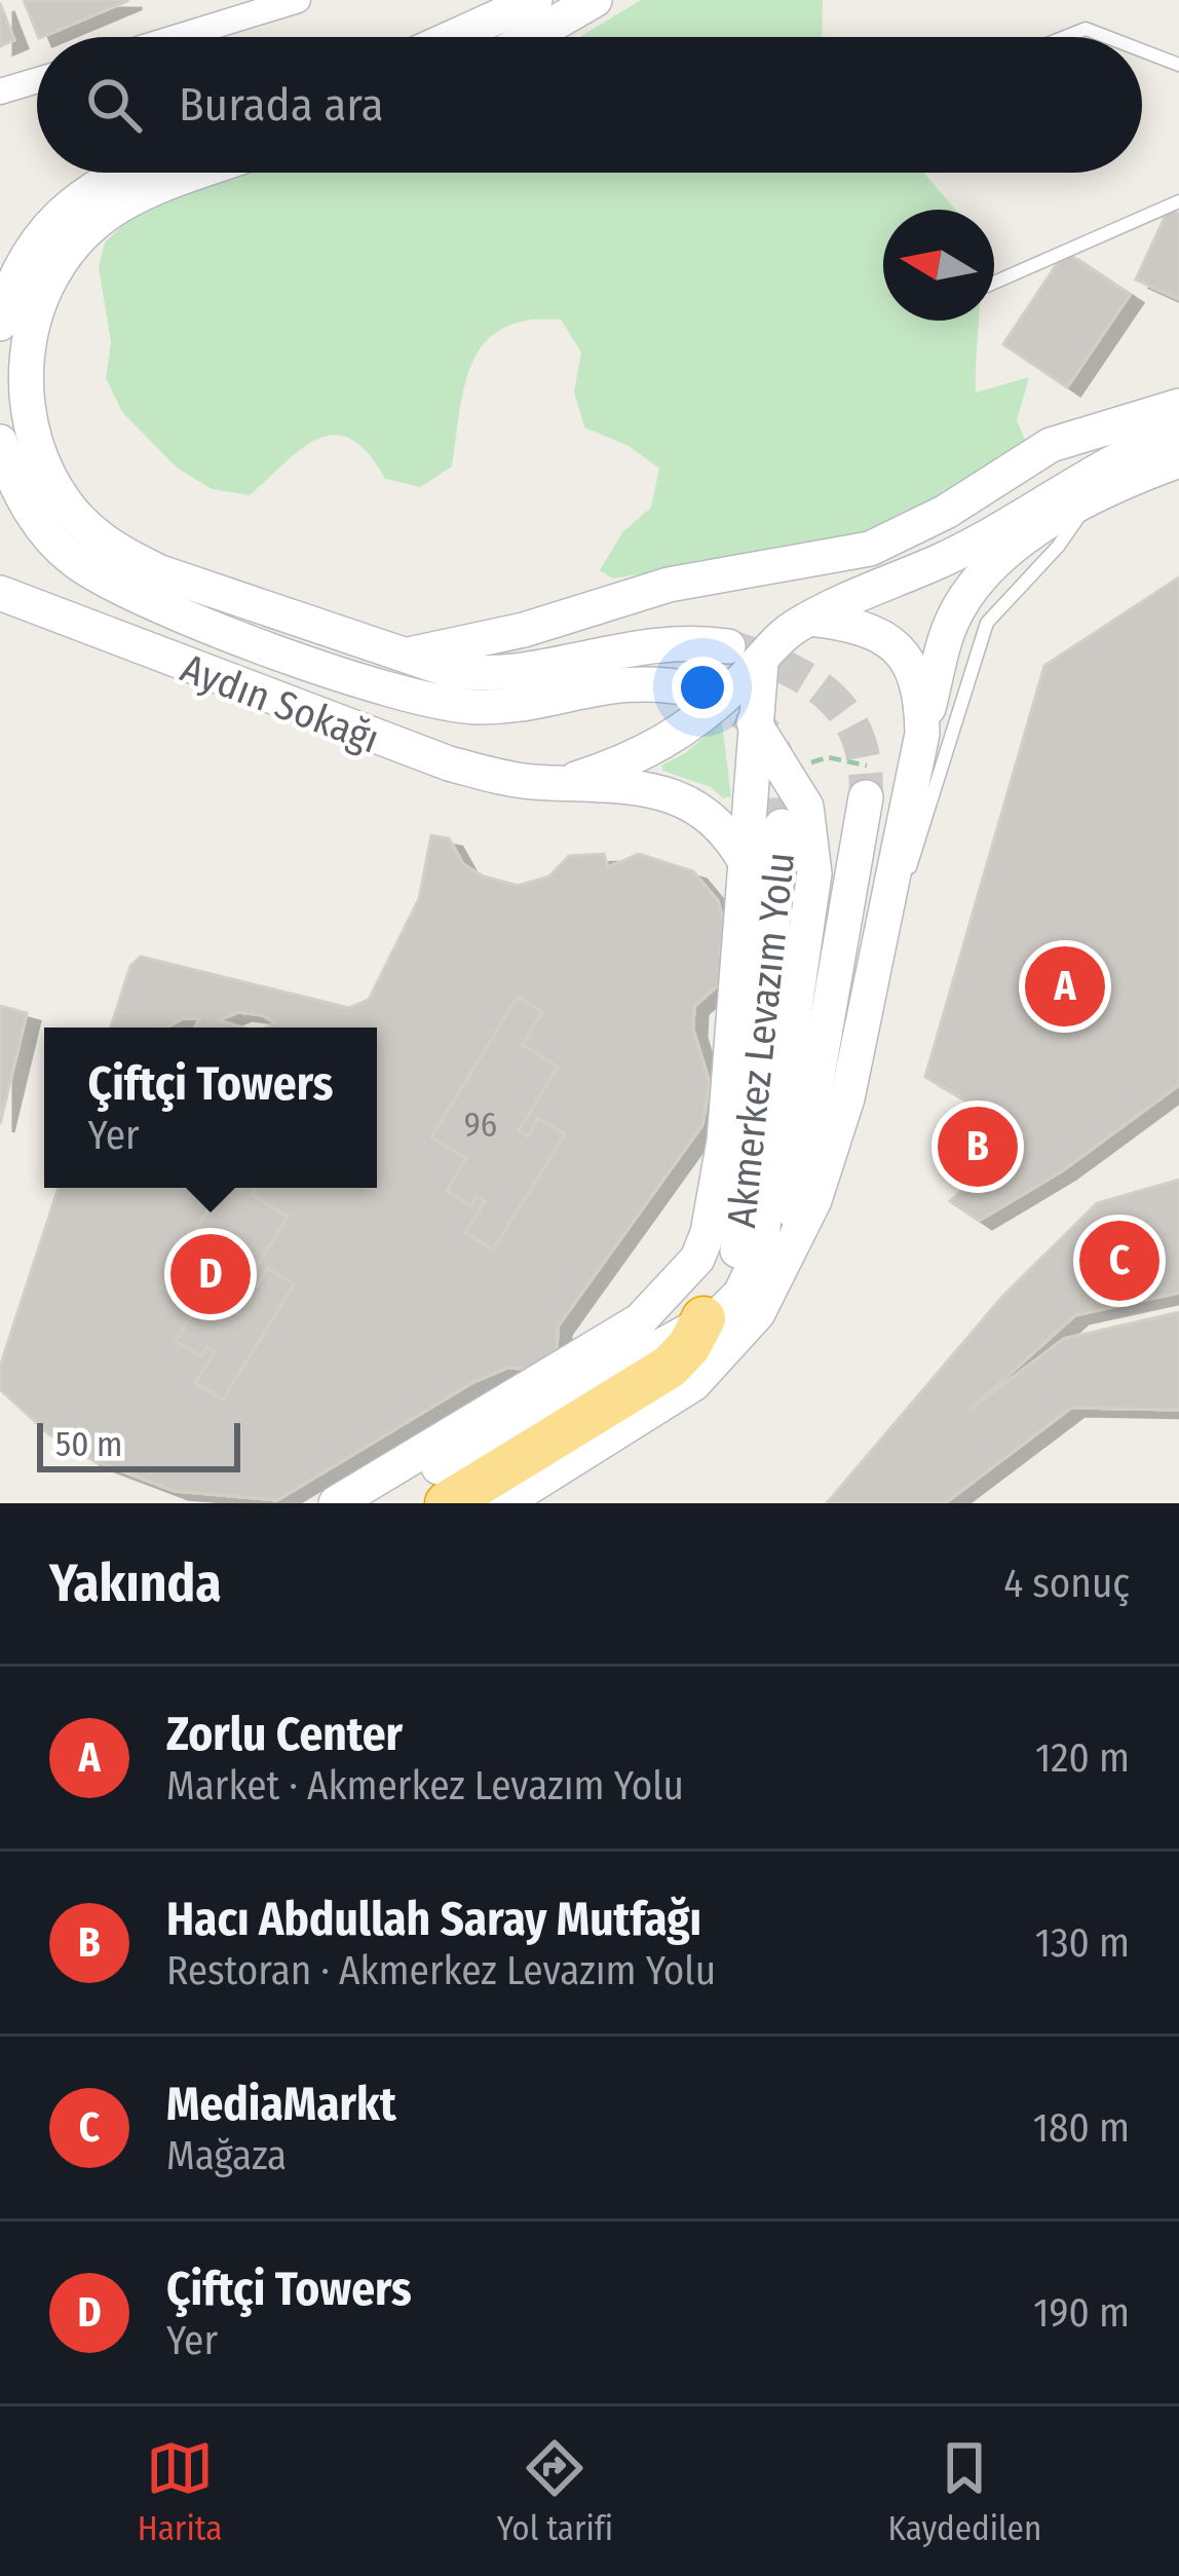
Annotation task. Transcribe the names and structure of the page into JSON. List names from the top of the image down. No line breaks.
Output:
{"streets":{"main road":["Aydın Sokağı","Akmerkez Levazım Yolu"]},"house_numbers":["96"],"scale_bar":"50 m","north":"left","page":{"search":"Burada ara","pins":["A","B","C","D"],"popup":["Çiftçi Towers","Yer"],"scale":"50 m","heading":["Yakında","4 sonuç"],"list":[{"mark":"A","name":"Zorlu Center","note":"Market · Akmerkez Levazım Yolu","value":"120 m"},{"mark":"B","name":"Hacı Abdullah Saray Mutfağı","note":"Restoran · Akmerkez Levazım Yolu","value":"130 m"},{"mark":"C","name":"MediaMarkt","note":"Mağaza","value":"180 m"},{"mark":"D","name":"Çiftçi Towers","note":"Yer","value":"190 m"}],"nav":["Harita","Yol tarifi","Kaydedilen"]}}
